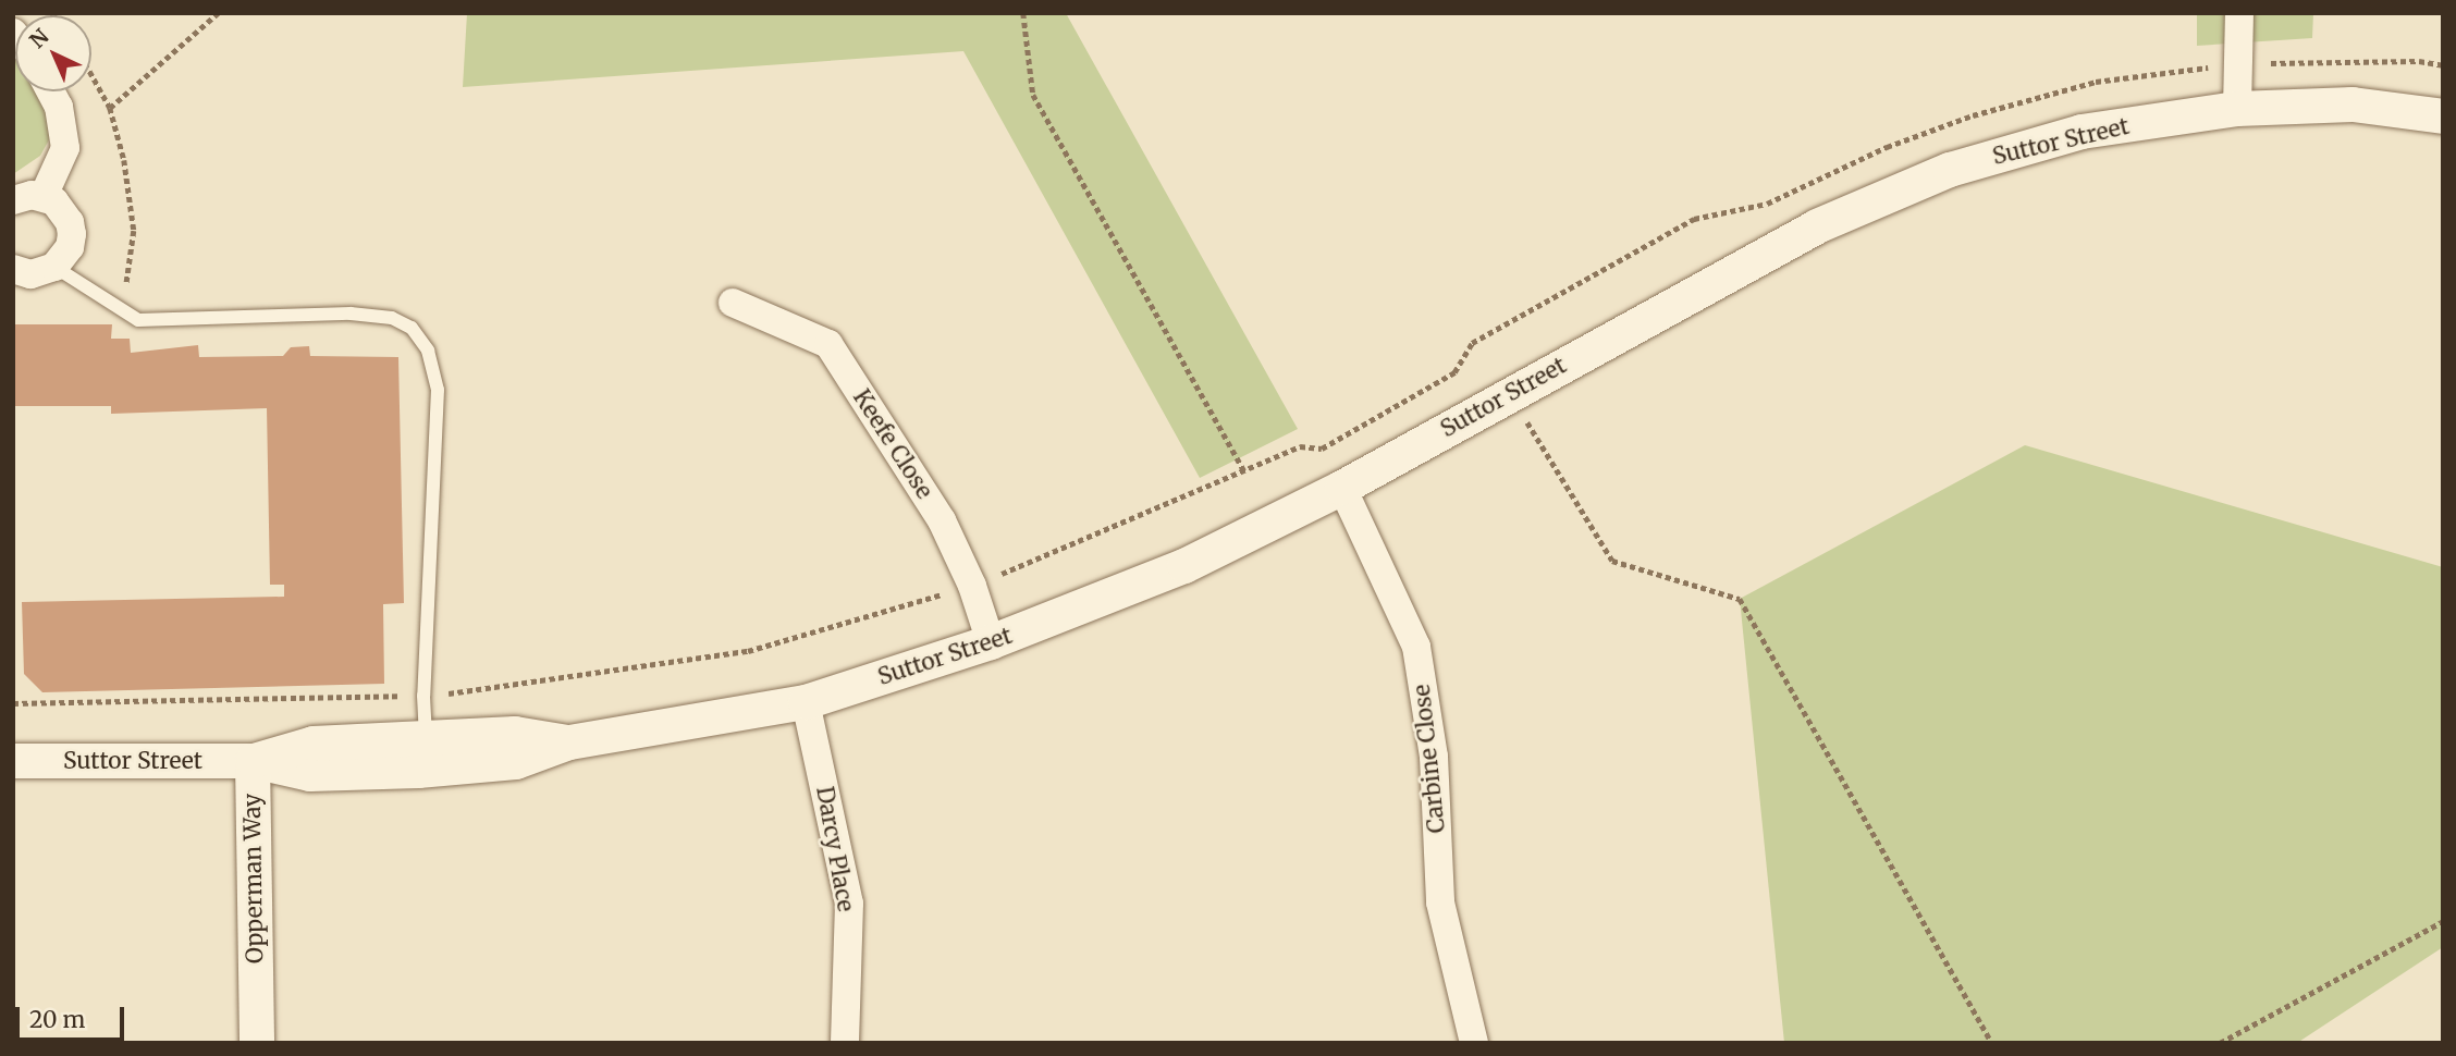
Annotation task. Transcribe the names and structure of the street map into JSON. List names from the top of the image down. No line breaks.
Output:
{"streets":{"street":["Suttor Street","Keefe Close","Carbine Close","Darcy Place","Opperman Way"]},"crossings":[["Suttor Street","Keefe Close"],["Suttor Street","Carbine Close"],["Suttor Street","Darcy Place"],["Suttor Street","Opperman Way"]],"scale_bar":"20 m","north":"top left"}
